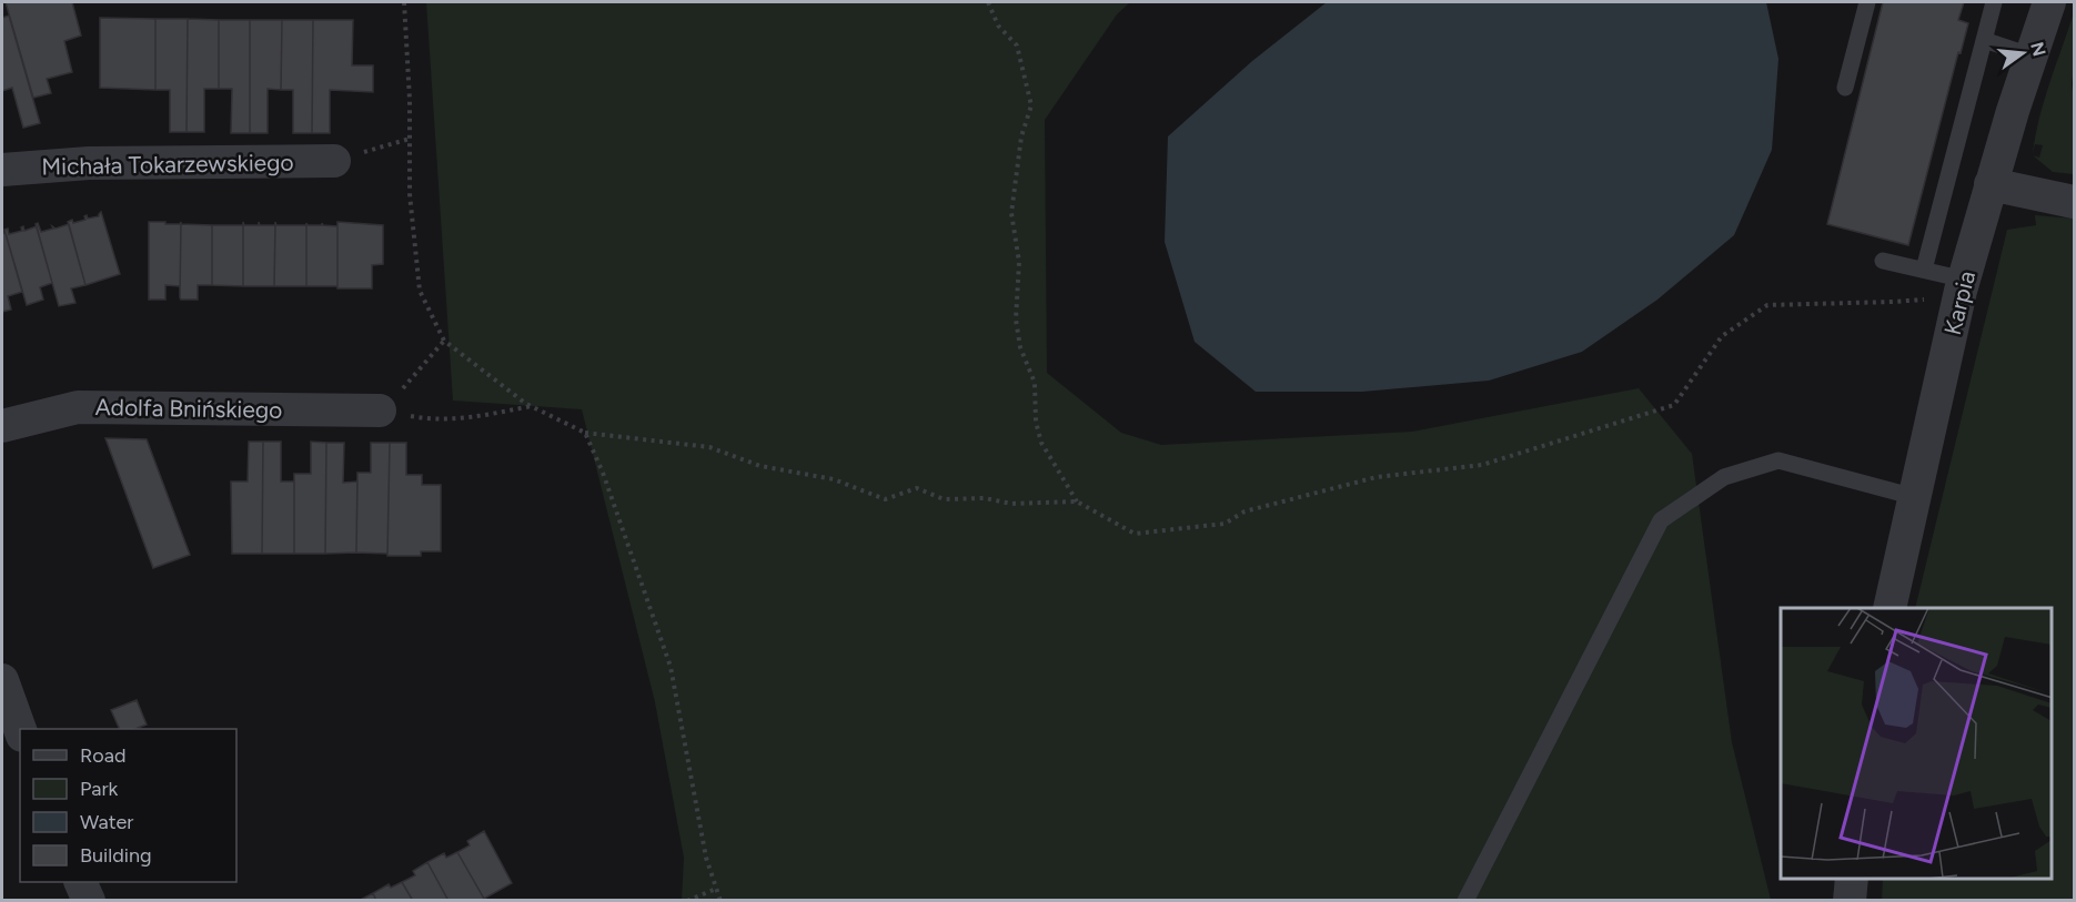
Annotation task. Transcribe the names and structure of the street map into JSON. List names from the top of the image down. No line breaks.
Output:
{"streets":{"street":["Michała Tokarzewskiego","Karpia","Adolfa Bnińskiego"]},"legend":["Road","Park","Water","Building"],"north":"right"}
